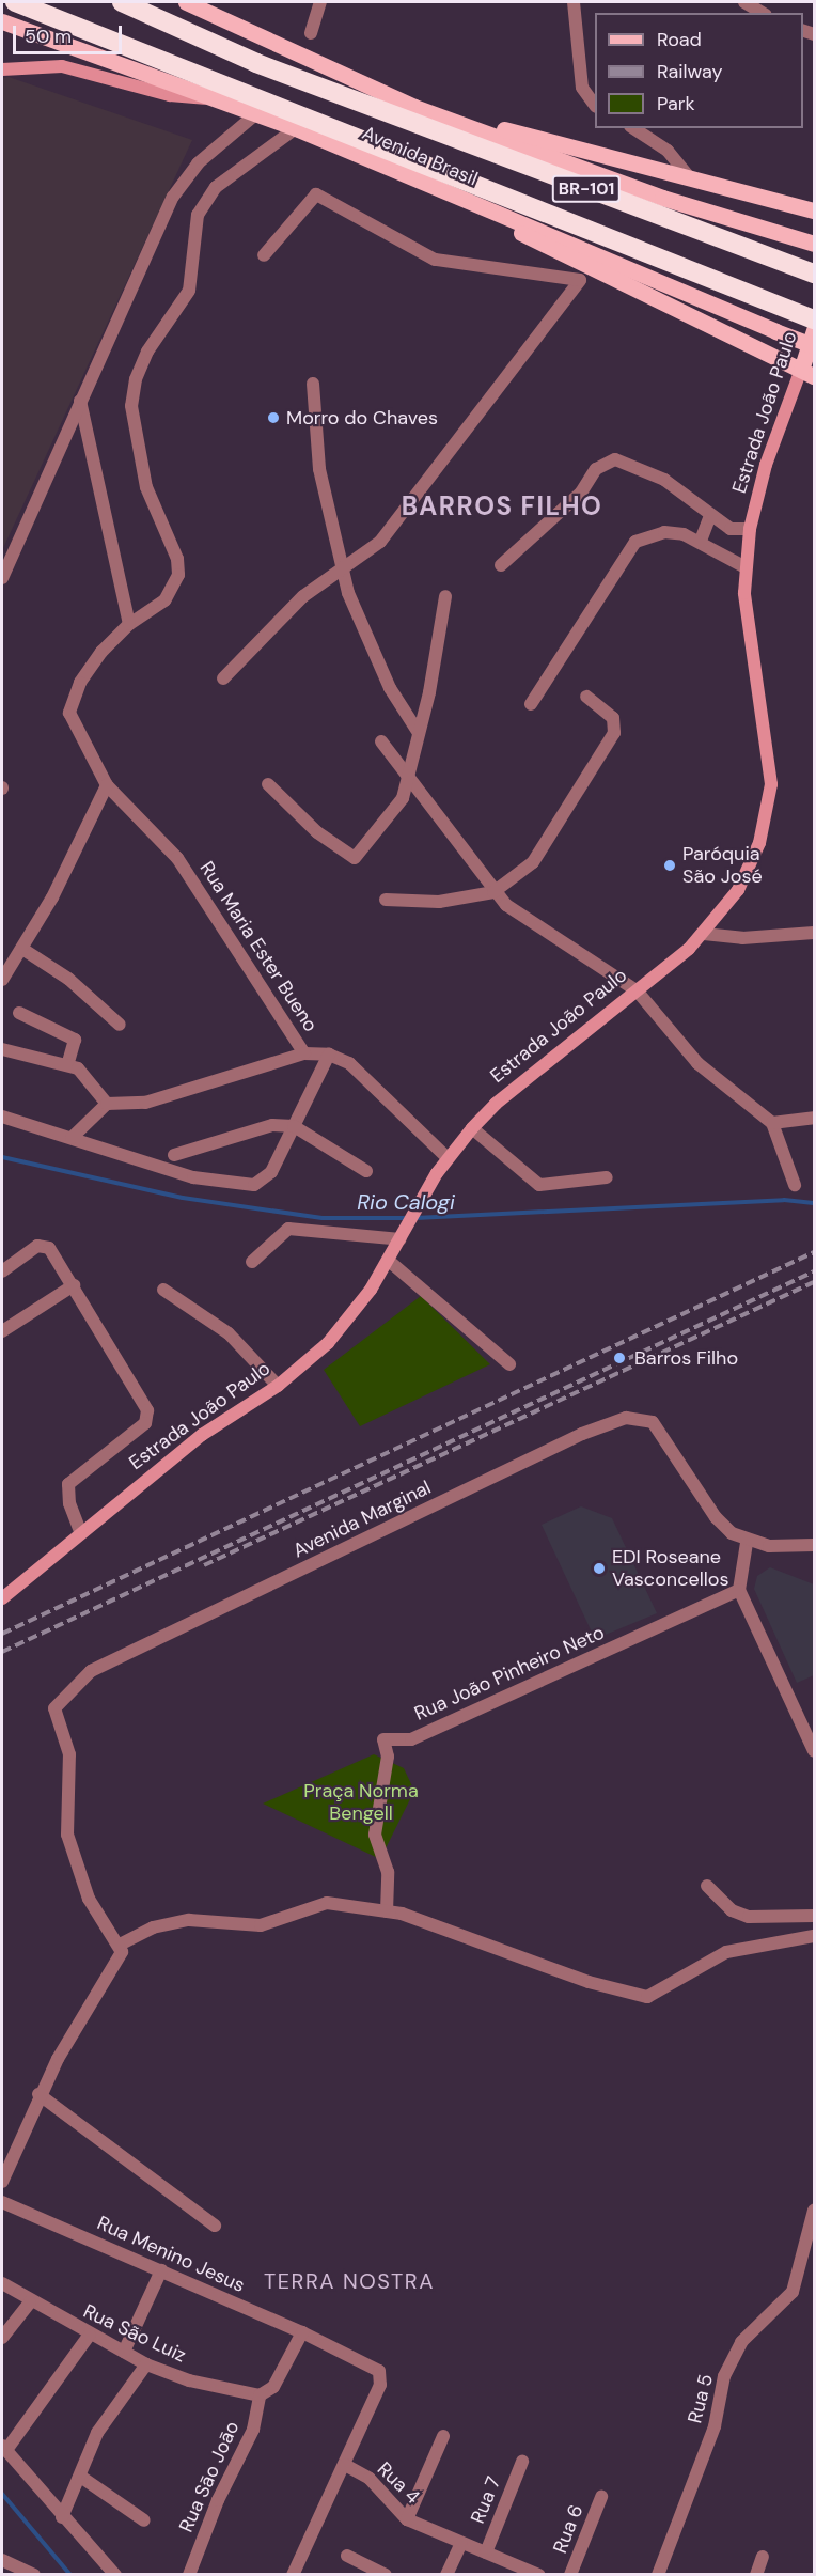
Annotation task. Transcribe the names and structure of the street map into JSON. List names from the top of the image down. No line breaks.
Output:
{"streets":{"highway":["Avenida Brasil","BR-101"],"main road":["Estrada João Paulo"],"street":["Rua Maria Ester Bueno","Avenida Marginal","Rua João Pinheiro Neto","Rua Menino Jesus","Rua São Luiz","Rua 5","Rua Sāo Joāo","Rua 4","Rua 7","Rua 6"]},"crossings":[["Avenida Brasil","Rua Maria Ester Bueno"],["Estrada João Paulo","Rua Maria Ester Bueno"],["Rua Menino Jesus","Rua 4"],["Rua São Luiz","Rua Sāo Joāo"],["Rua 4","Rua 7"]],"districts":["BARROS FILHO","TERRA NOSTRA"],"water":["Rio Calogi"],"parks":["Praça Norma Bengell"],"places":["Morro do Chaves","Paróquia São José","Barros Filho","EDI Roseane Vasconcellos"],"legend":["Road","Railway","Park"],"scale_bar":"50 m"}
